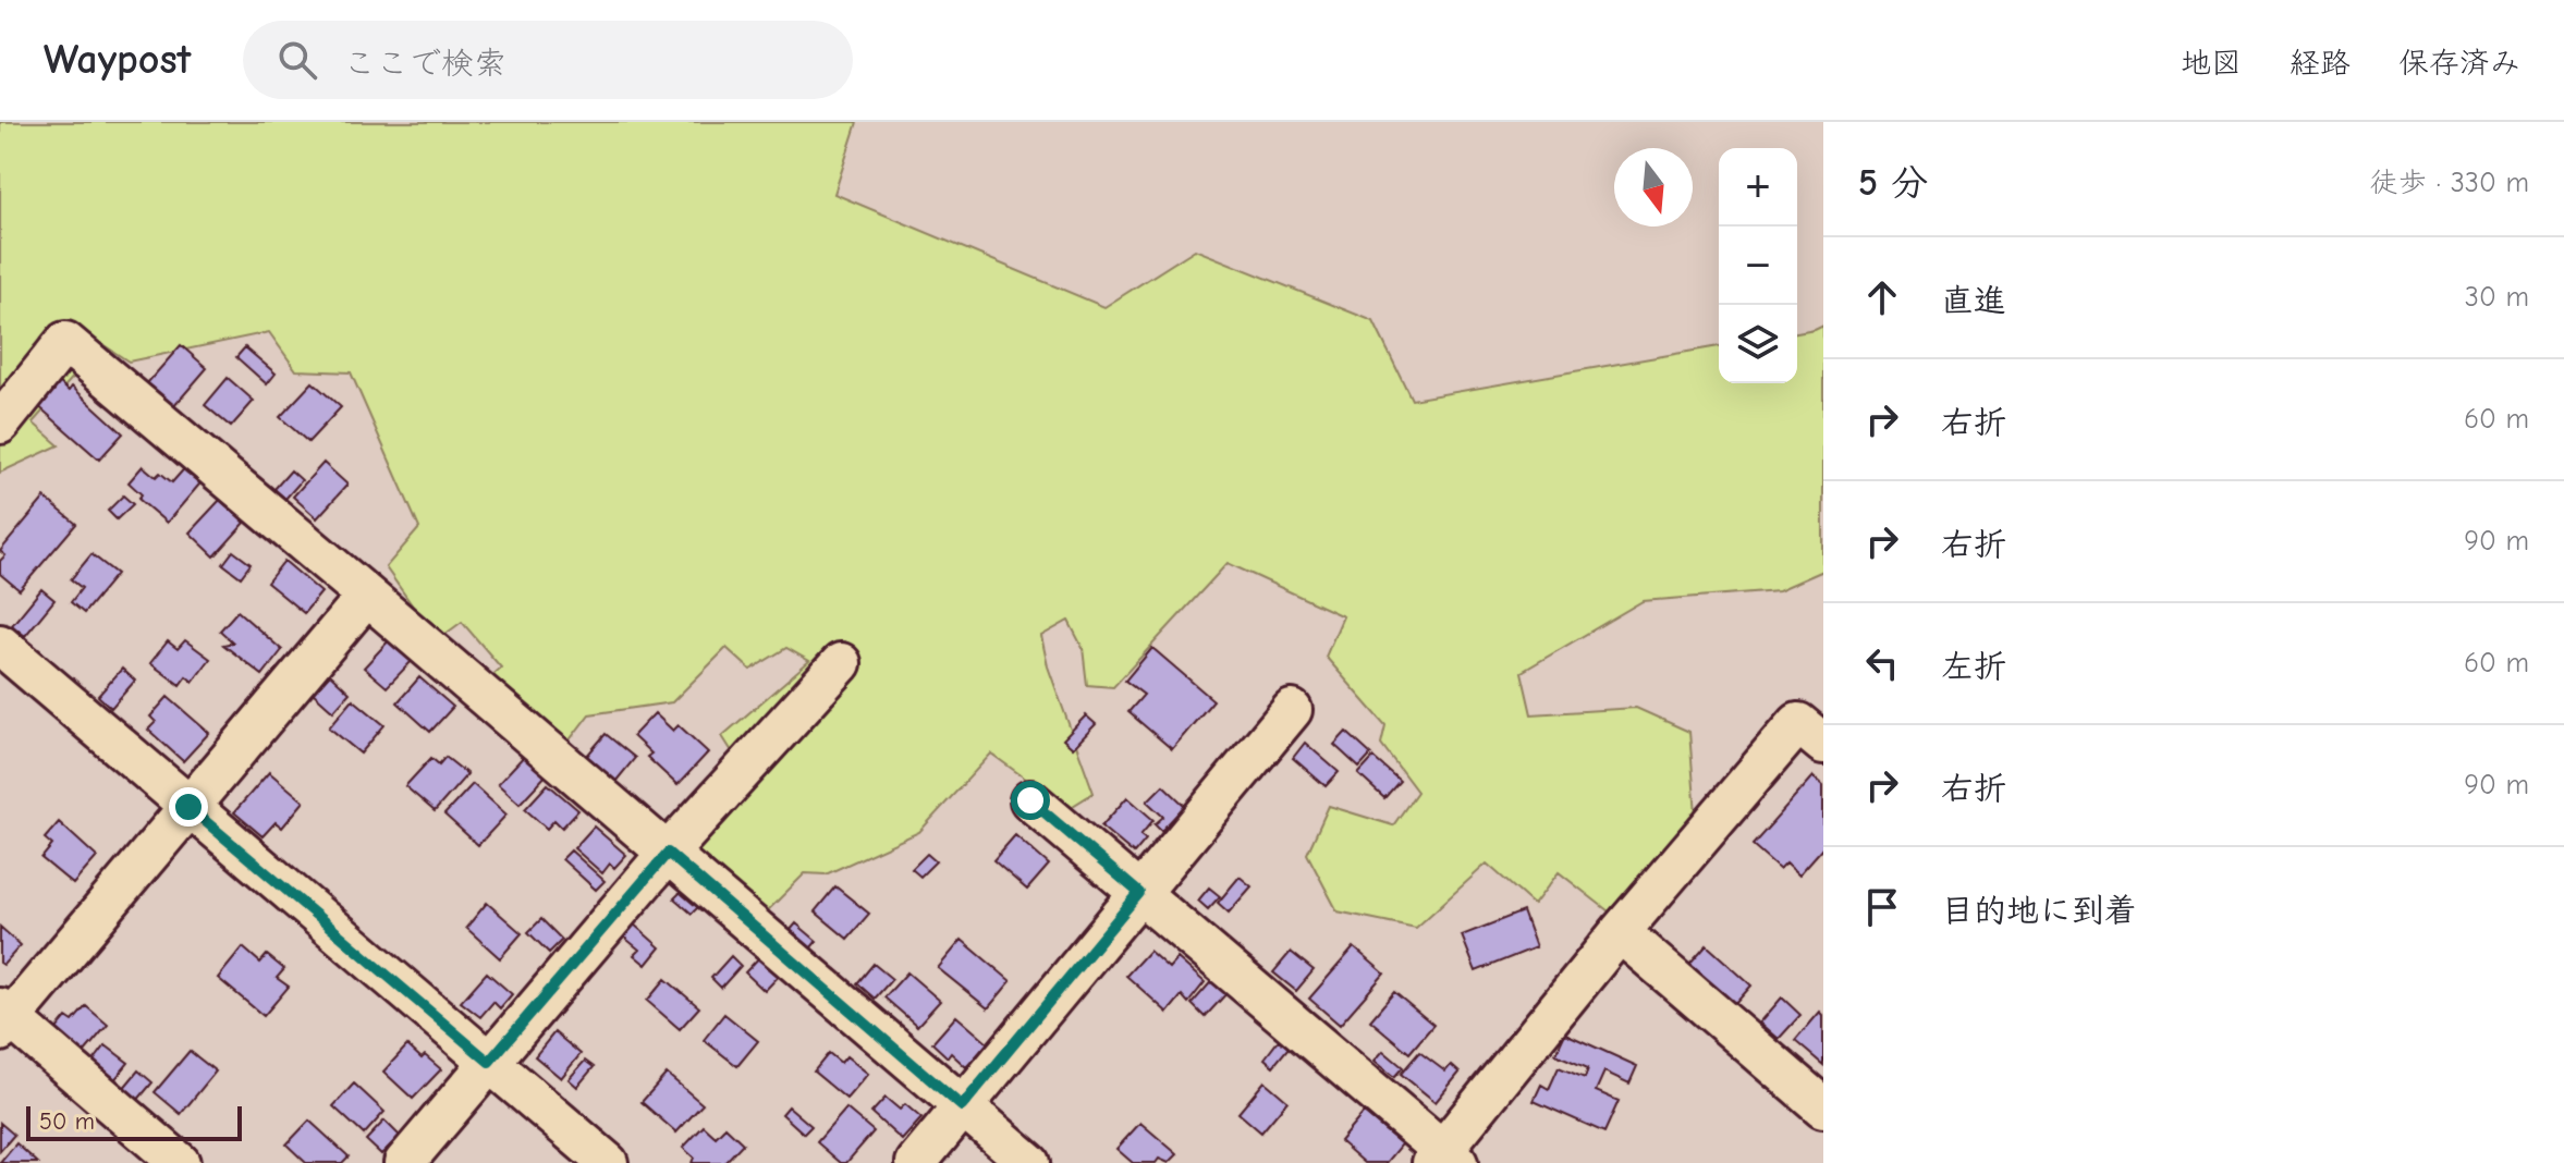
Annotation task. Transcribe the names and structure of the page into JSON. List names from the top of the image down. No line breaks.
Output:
{"scale_bar":"50 m","north":"bottom","page":{"header":"Waypost","search":"ここで検索","nav":["地図","経路","保存済み"],"heading":["5 分","徒歩 · 330 m"],"map_buttons":["+","−"],"list":[["直進","30 m"],["右折","60 m"],["右折","90 m"],["左折","60 m"],["右折","90 m"],"目的地に到着"],"scale":"50 m"}}
